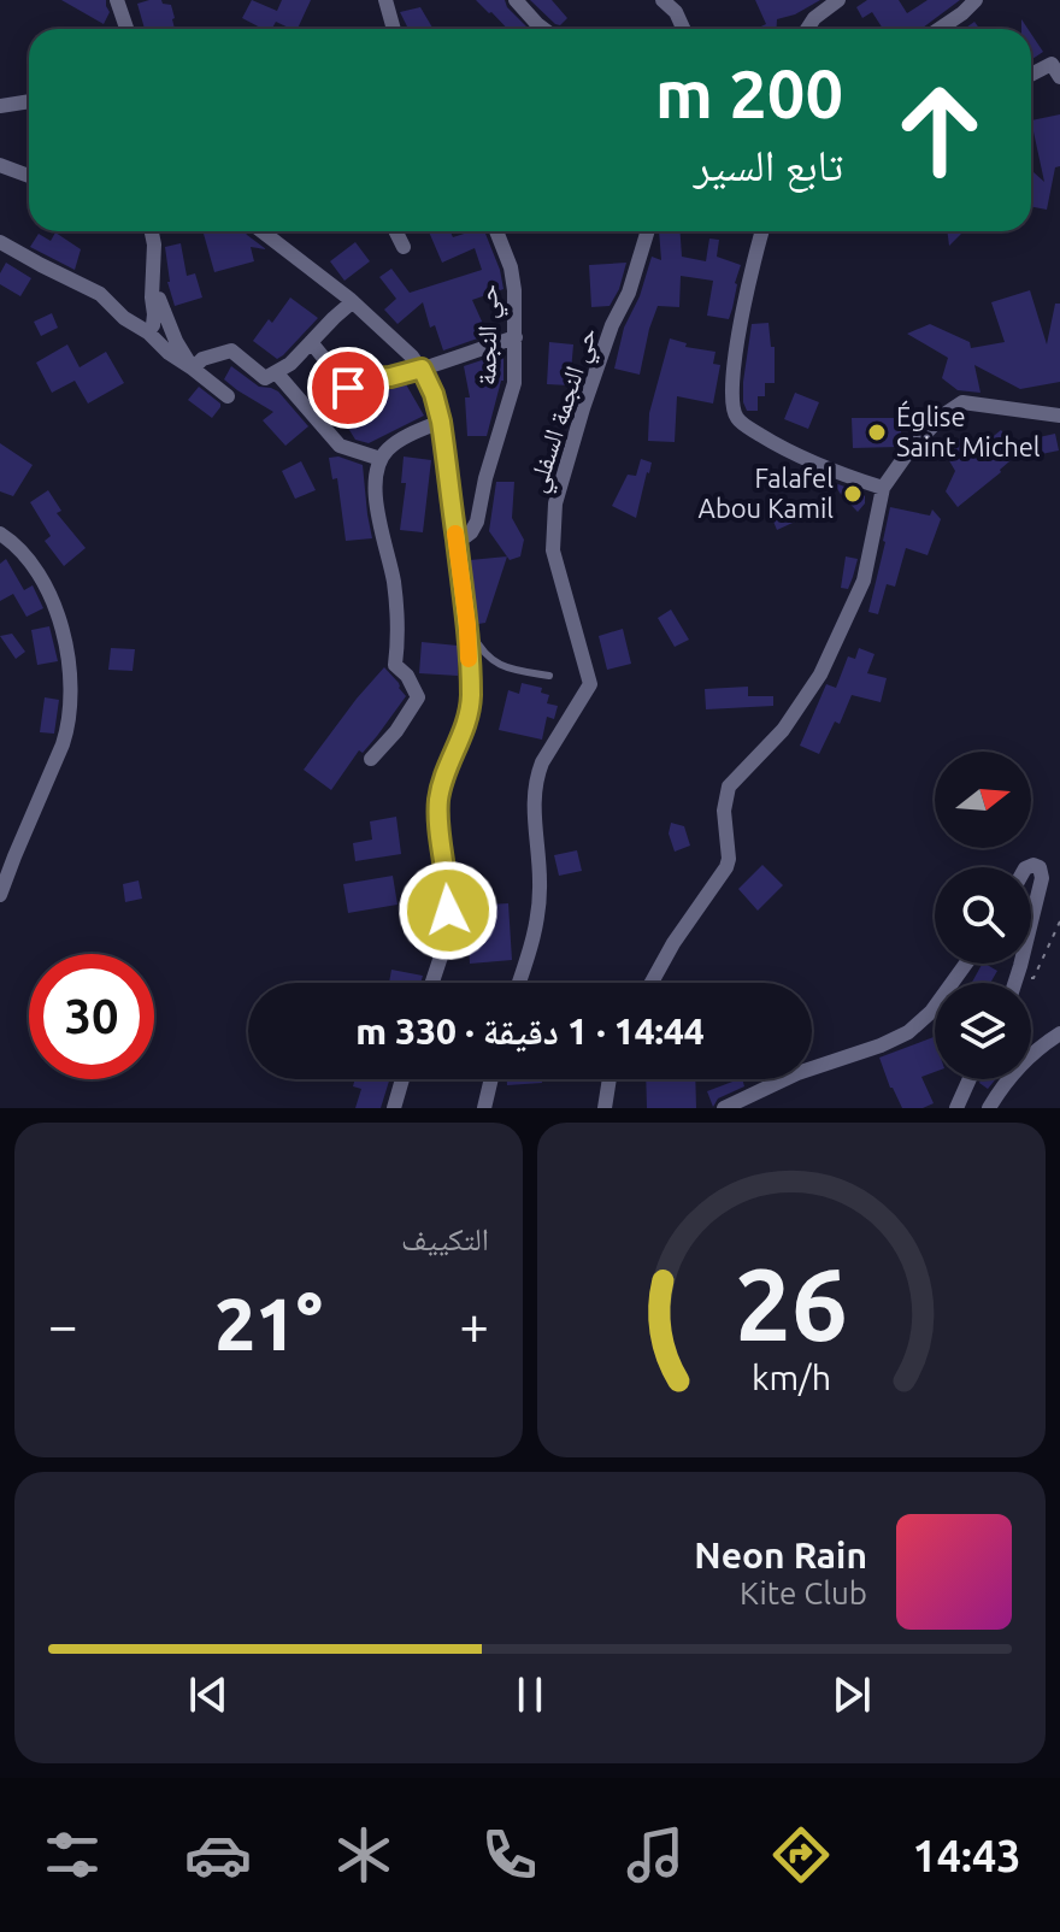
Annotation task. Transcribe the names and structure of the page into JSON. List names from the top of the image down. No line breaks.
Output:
{"streets":{"street":["حي النجمة","حي النجمة السفلي"]},"places":["Église Saint Michel","Falafel Abou Kamil"],"north":"right","page":{"turn":["200 m","تابع السير"],"limit":"30","trip":"14:44 · 1 دقيقة · 330 m","tile":"التكييف","heat":["−","21°","+"],"song":["Neon Rain","Kite Club"],"tabs":"14:43","gauge":["26","km/h"]}}
